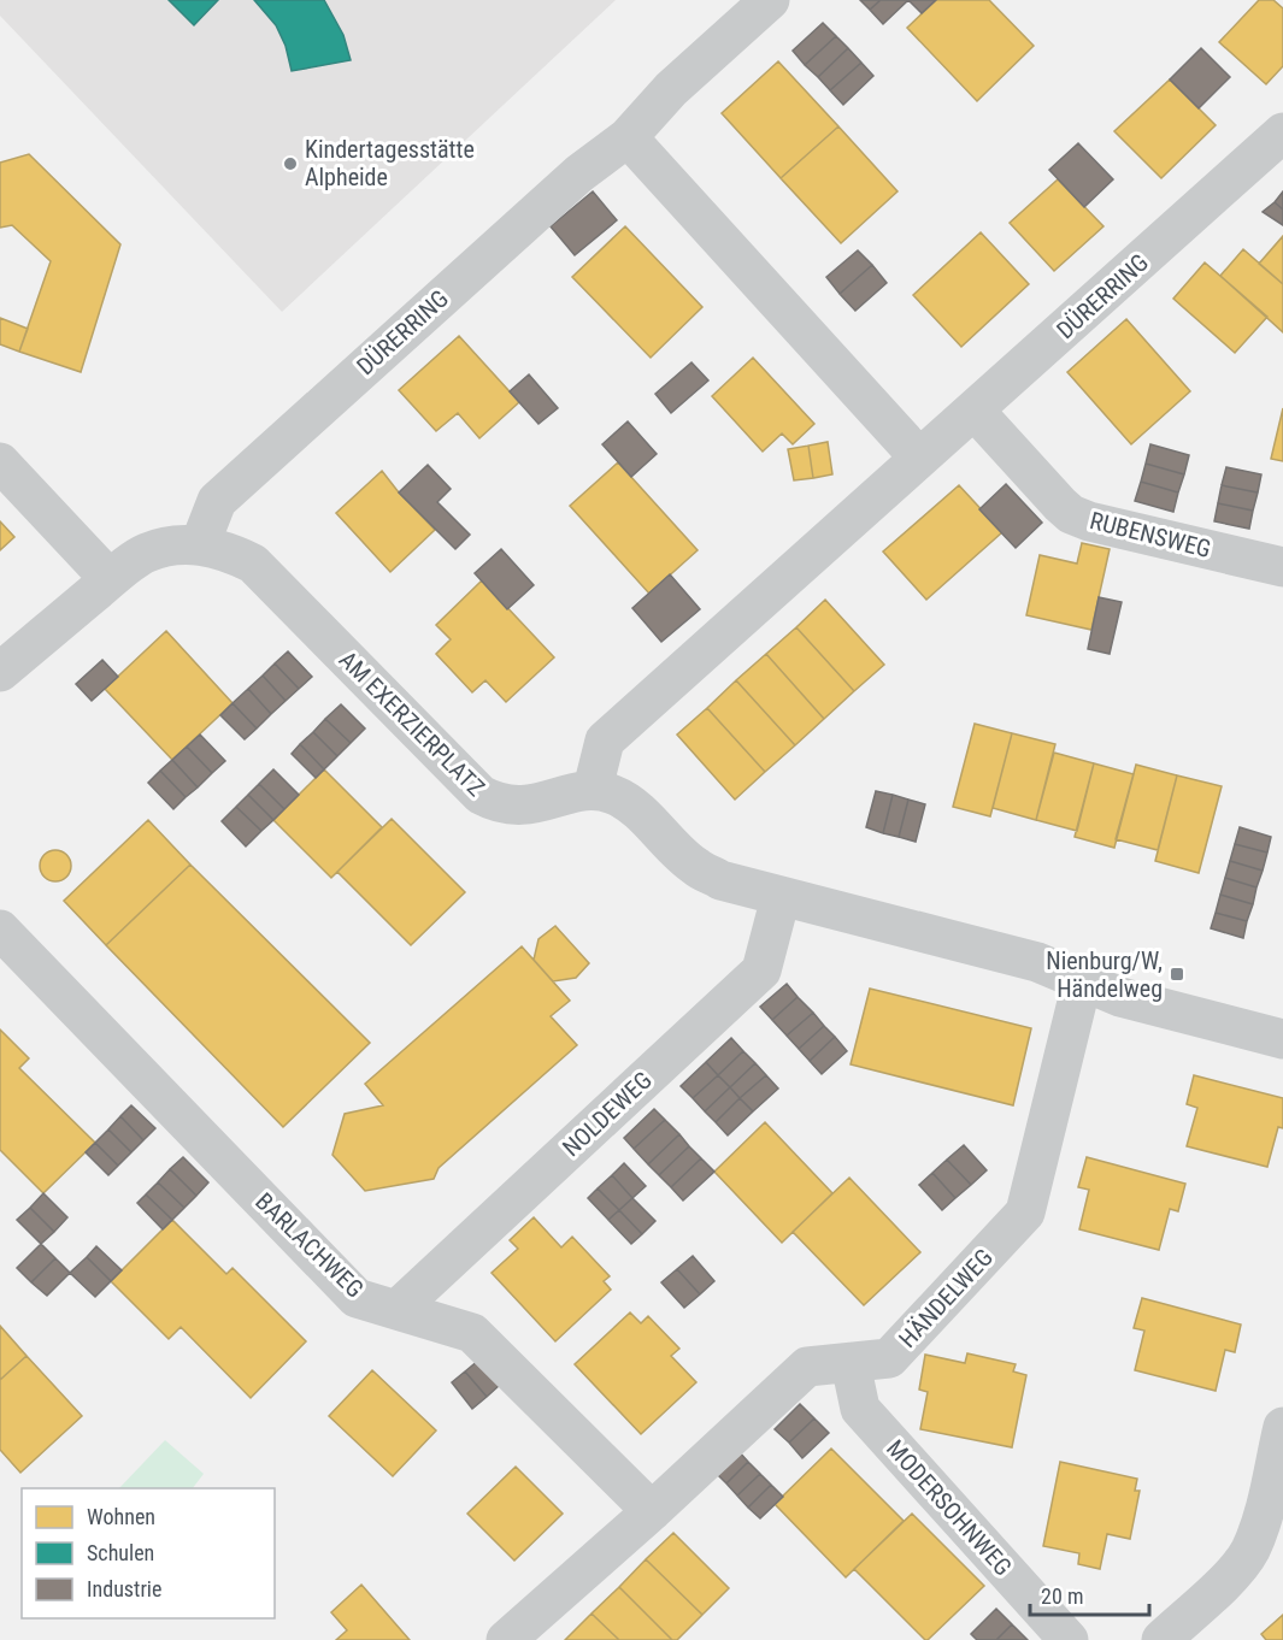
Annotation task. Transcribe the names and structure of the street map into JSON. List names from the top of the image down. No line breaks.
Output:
{"streets":{"street":["DÜRERRING","RUBENSWEG","AM EXERZIERPLATZ","NOLDEWEG","BARLACHWEG","HÄNDELWEG","MODERSOHNWEG"]},"crossings":[["DÜRERRING","RUBENSWEG"],["DÜRERRING","AM EXERZIERPLATZ"],["NOLDEWEG","BARLACHWEG"],["BARLACHWEG","HÄNDELWEG"],["HÄNDELWEG","MODERSOHNWEG"]],"places":{"other":["Kindertagesstätte Alpheide"],"transit":["Nienburg/W, Händelweg"]},"legend":["Wohnen","Schulen","Industrie"],"scale_bar":"20 m"}
